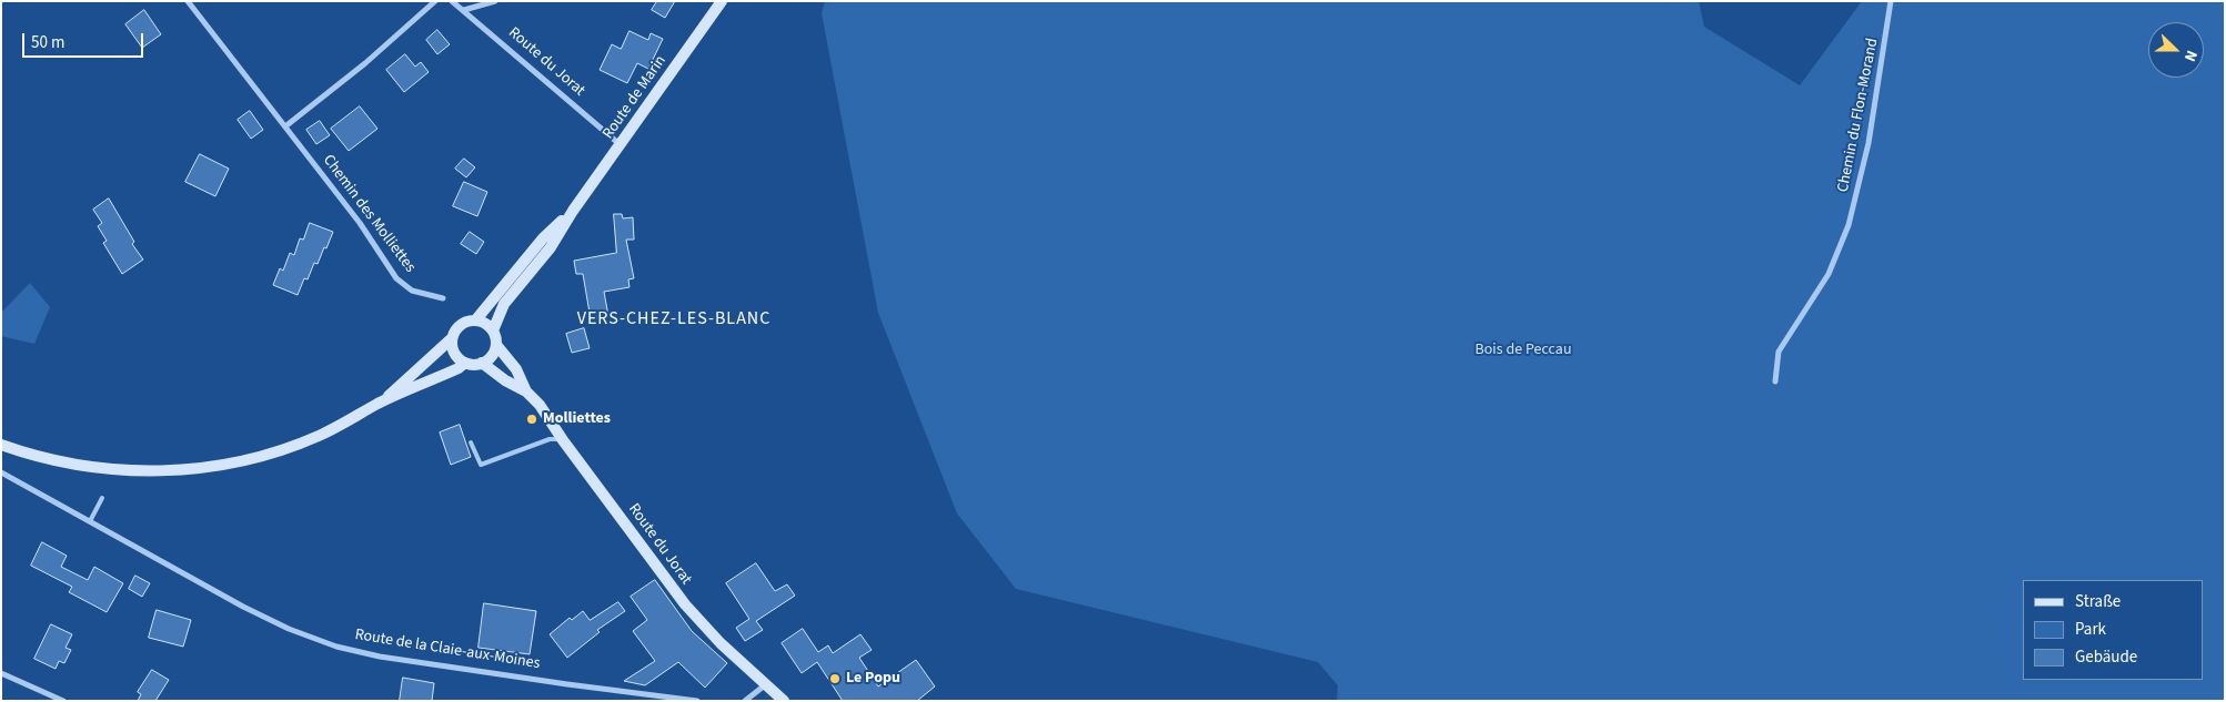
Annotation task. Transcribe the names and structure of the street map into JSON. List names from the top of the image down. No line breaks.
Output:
{"streets":{"main road":["Route du Jorat","Route de Marin"],"street":["Chemin du Flon-Morand","Chemin des Molliettes","Route de la Claie-aux-Moines"]},"crossings":[["Route du Jorat","Route de Marin"]],"districts":["VERS-CHEZ-LES-BLANC"],"parks":["Bois de Peccau"],"places":["Molliettes","Le Popu"],"legend":["Straße","Park","Gebäude"],"scale_bar":"50 m","north":"right"}
